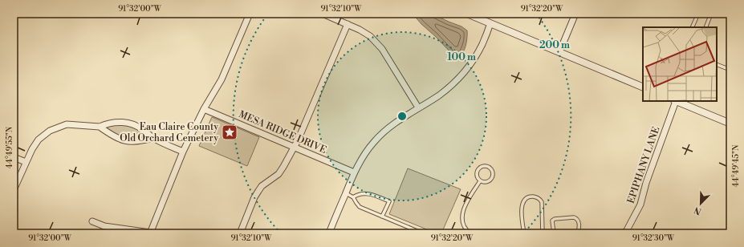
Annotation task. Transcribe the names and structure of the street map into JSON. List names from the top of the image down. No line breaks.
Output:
{"streets":{"street":["MESA RIDGE DRIVE","EPIPHANY LANE"]},"places":{"place":["Eau Claire County Old Orchard Cemetery"]},"north":"bottom left","coordinates":["91°32'00\"W","91°32'10\"W","91°32'20\"W","44°49'55\"N","44°49'45\"N","91°32'30\"W"],"rings":["200 m","100 m"]}
